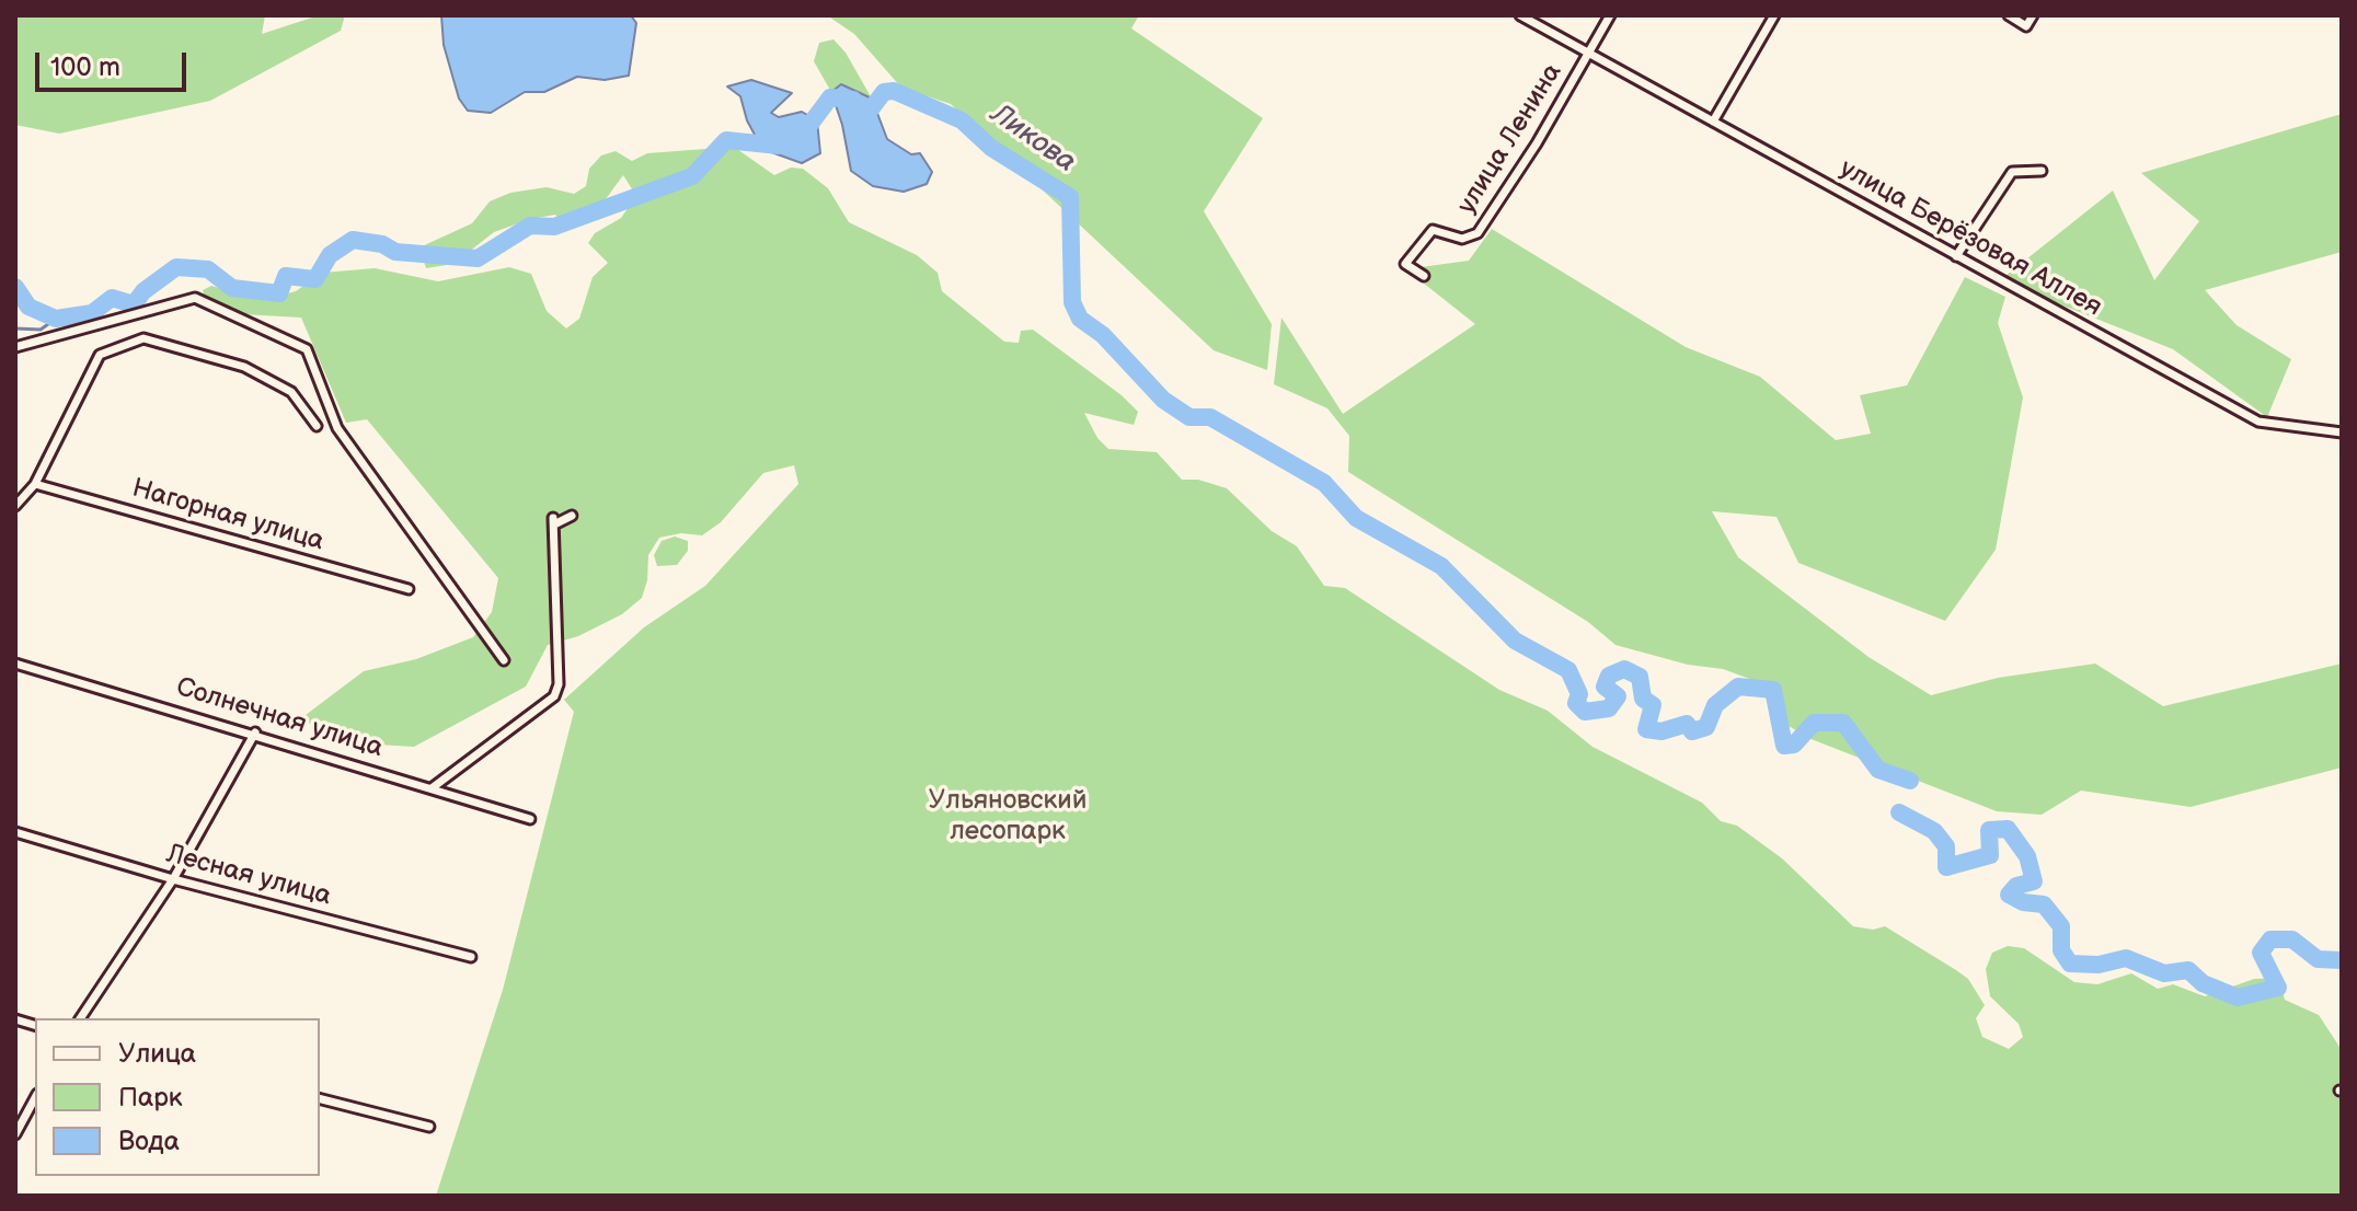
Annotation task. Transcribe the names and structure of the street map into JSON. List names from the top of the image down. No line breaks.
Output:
{"streets":{"street":["улица Ленина","улица Берёзовая Аллея","Нагорная улица","Солнечная улица","Лесная улица"]},"crossings":[["улица Ленина","улица Берёзовая Аллея"]],"water":["Ликова"],"parks":["Ульяновский лесопарк"],"legend":["Улица","Парк","Вода"],"scale_bar":"100 m"}
